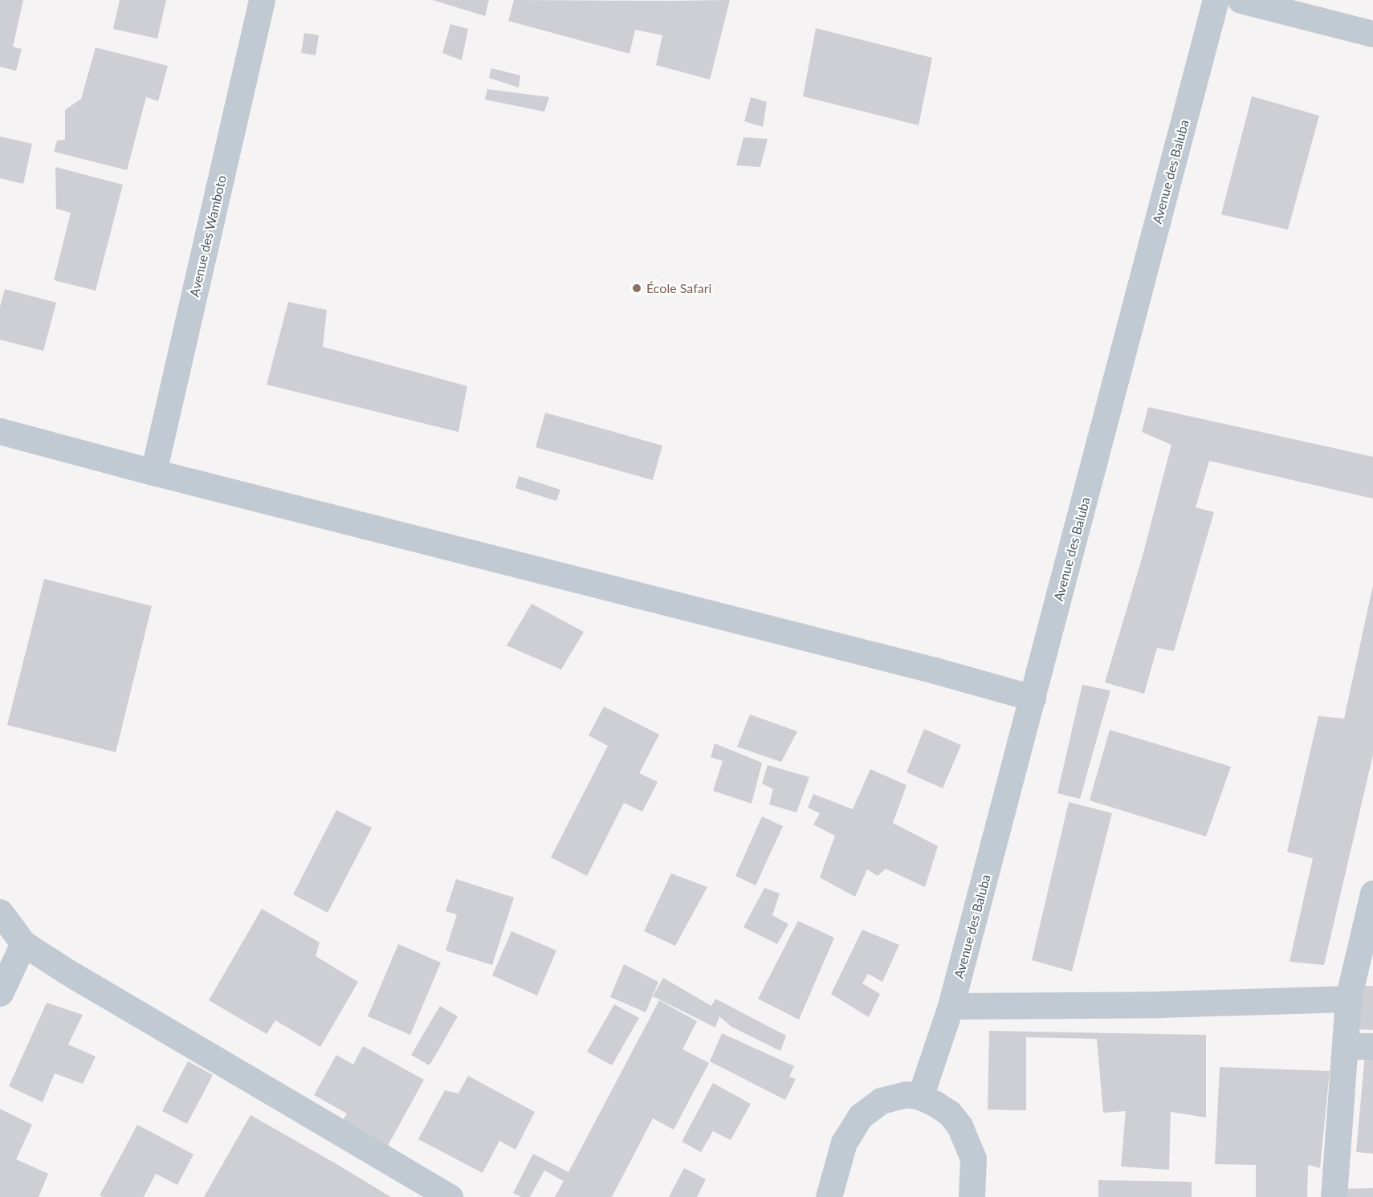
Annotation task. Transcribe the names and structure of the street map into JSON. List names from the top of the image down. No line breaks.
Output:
{"streets":{"street":["Avenue des Baluba","Avenue des Wamboto"]},"places":["École Safari"]}
